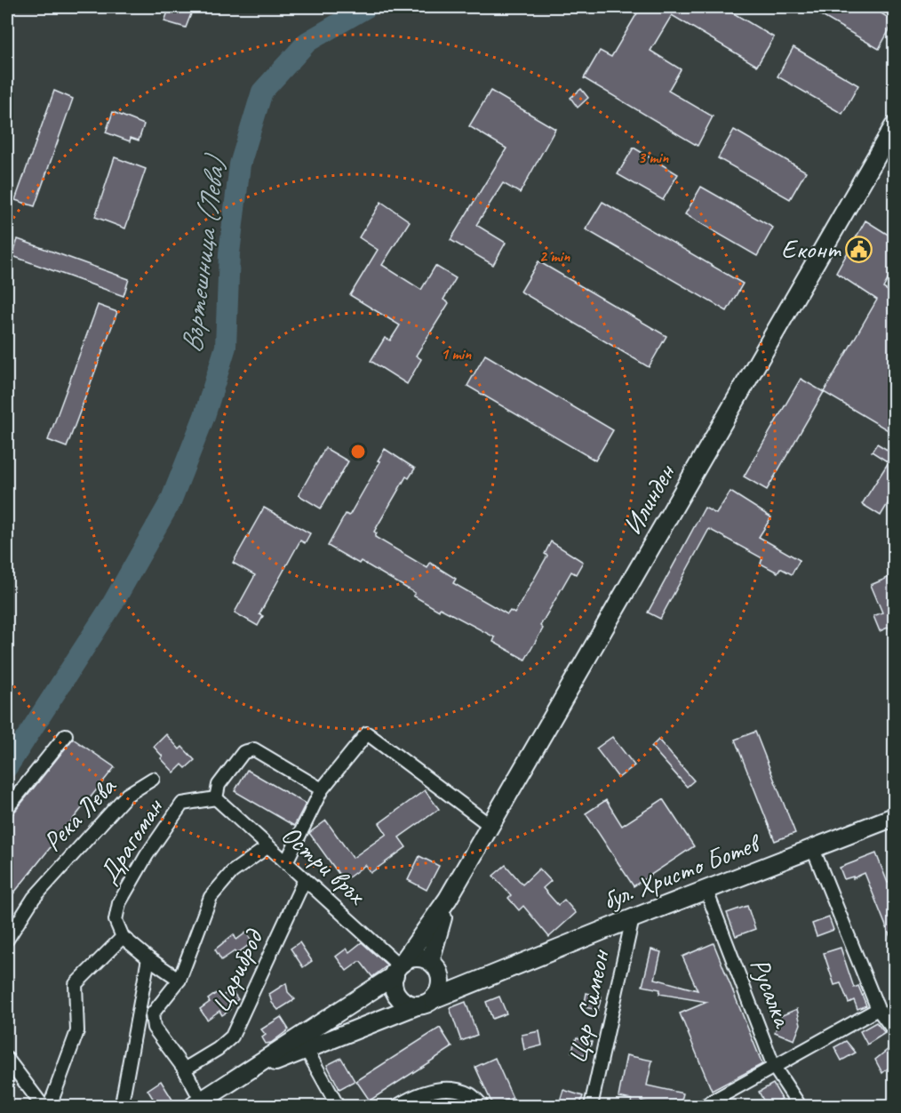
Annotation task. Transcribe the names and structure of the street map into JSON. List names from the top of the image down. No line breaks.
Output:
{"streets":{"street":["Илинден","Река Лева","Драгоман","Остри връх","бул. Христо Ботев","Цариброд","Русалка","Цар Симеон"]},"crossings":[["Илинден","Остри връх"],["Илинден","бул. Христо Ботев"],["Драгоман","Остри връх"],["Остри връх","бул. Христо Ботев"],["Остри връх","Цариброд"],["бул. Христо Ботев","Русалка"],["бул. Христо Ботев","Цар Симеон"]],"water":["Въртешница (Лева)"],"places":{"public building":["Еконт"]},"rings":["3 min","2 min","1 min"]}
